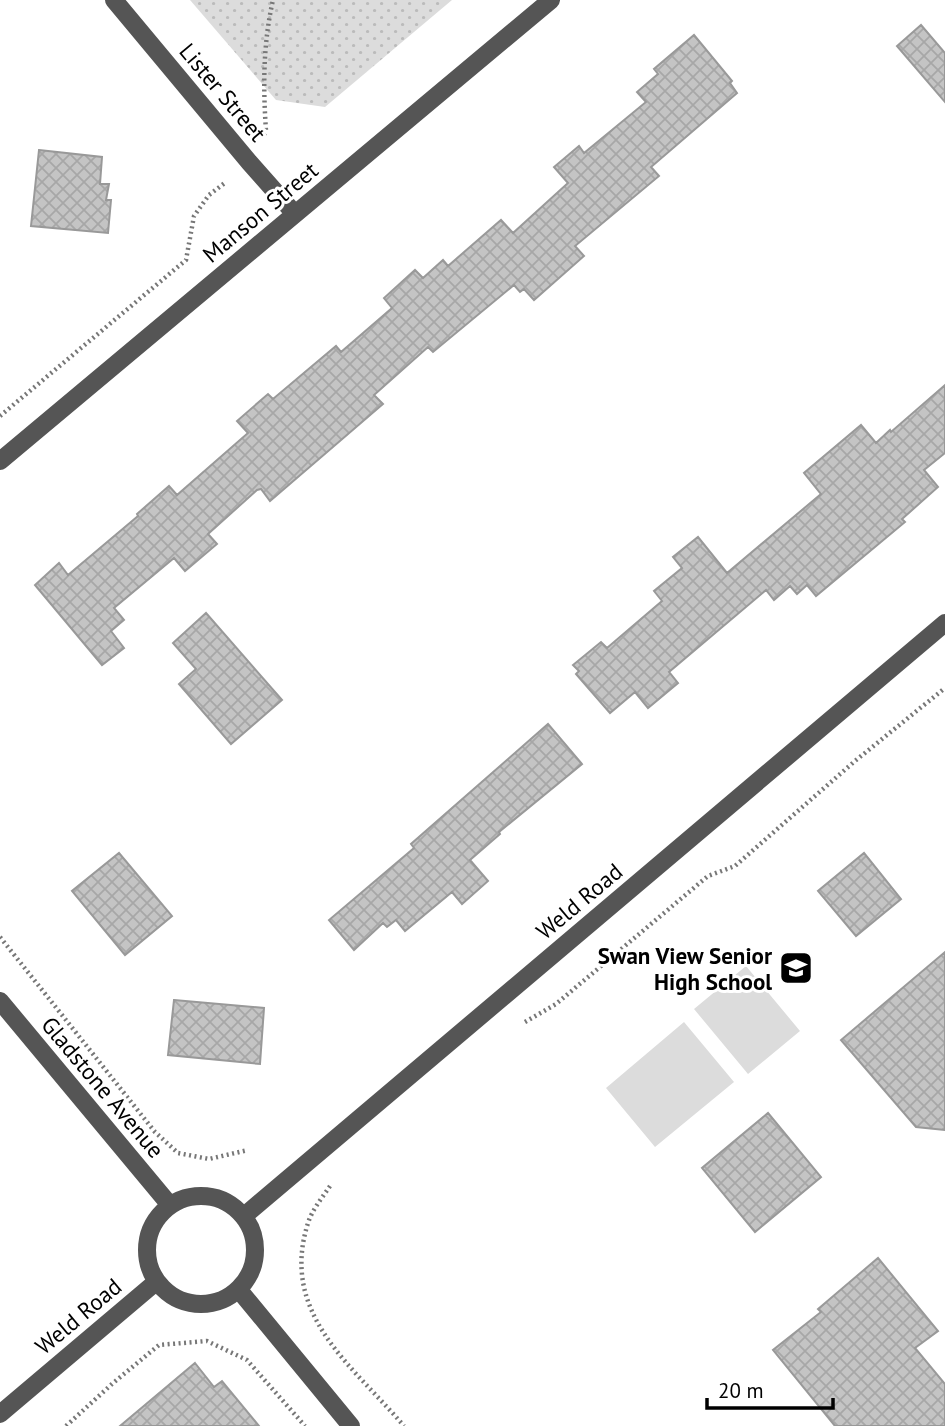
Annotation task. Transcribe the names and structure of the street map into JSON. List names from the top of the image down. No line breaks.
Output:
{"streets":{"street":["Lister Street","Manson Street","Weld Road","Gladstone Avenue"]},"crossings":[["Lister Street","Manson Street"],["Weld Road","Gladstone Avenue"]],"places":{"school or university":["Swan View Senior High School"]},"scale_bar":"20 m"}
